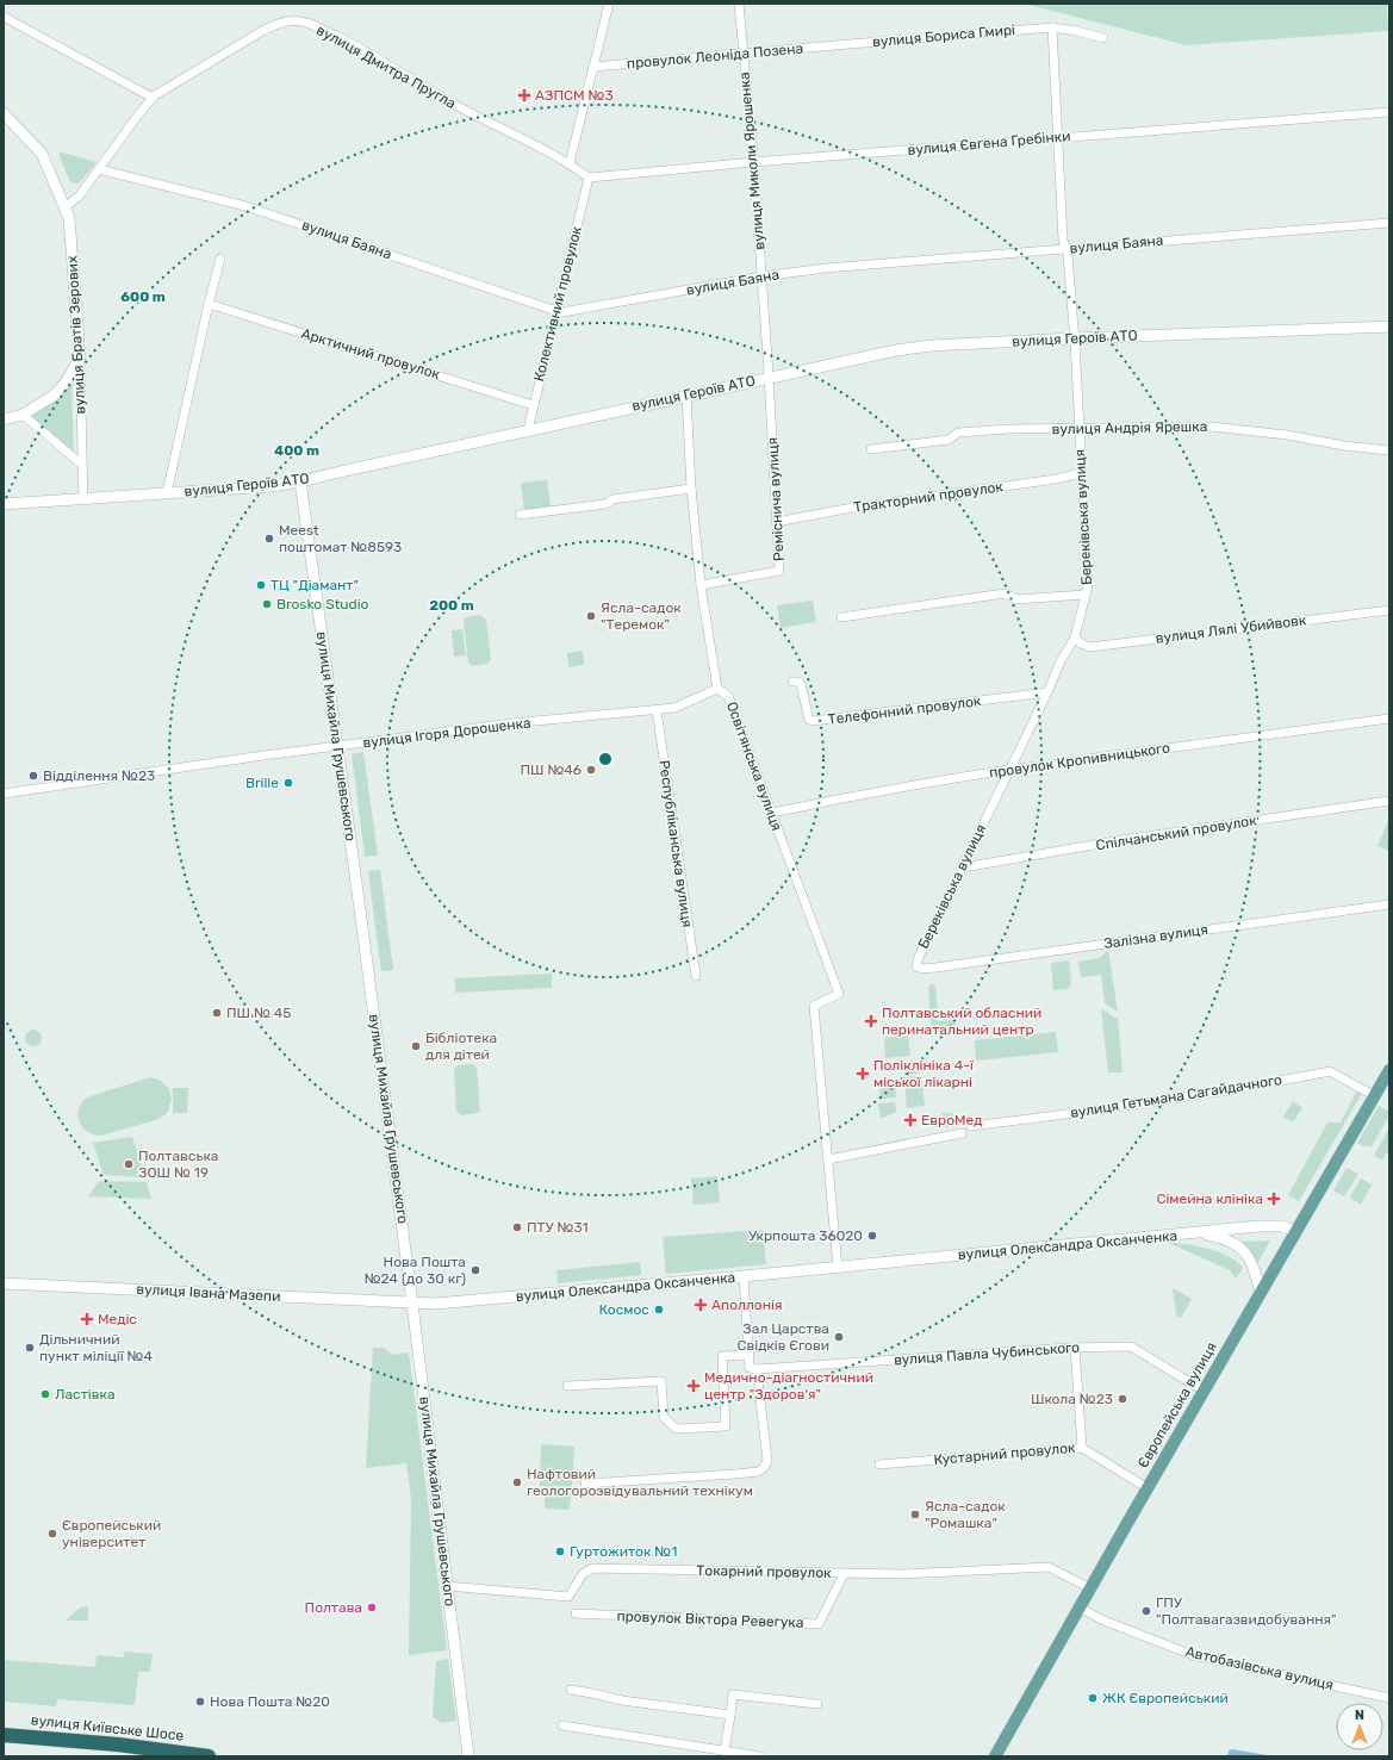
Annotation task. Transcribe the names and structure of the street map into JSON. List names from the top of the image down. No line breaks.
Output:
{"streets":{"highway":["вулиця Київське Шосе"],"main road":["вулиця Братів Зерових","вулиця Героїв АТО","вулиця Михайла Грушевського","вулиця Олександра Оксанченка","вулиця Івана Мазепи","Європейська вулиця"],"street":["вулиця Бориса Гмирі","провулок Леоніда Позена","вулиця Дмитра Пругла","вулиця Євгена Гребінки","вулиця Миколи Ярошенка","вулиця Баяна","Колективний провулок","Арктичний провулок","вулиця Андрія Ярешка","Тракторний провулок","Реміснича вулиця","Береківська вулиця","вулиця Лялі Убийвовк","Телефонний провулок","вулиця Ігоря Дорошенка","провулок Кропивницького","Освітянська вулиця","Спілчанський провулок","Республіканська вулиця","Залізна вулиця","вулиця Гетьмана Сагайдачного","вулиця Павла Чубинського","Кустарний провулок","Токарний провулок","провулок Віктора Ревегука","Автобазівська вулиця"]},"crossings":[["вулиця Бориса Гмирі","провулок Леоніда Позена"],["провулок Леоніда Позена","вулиця Миколи Ярошенка"],["вулиця Дмитра Пругла","вулиця Євгена Гребінки"],["вулиця Дмитра Пругла","вулиця Баяна"],["вулиця Дмитра Пругла","Колективний провулок"],["вулиця Дмитра Пругла","вулиця Братів Зерових"],["вулиця Євгена Гребінки","вулиця Миколи Ярошенка"],["вулиця Євгена Гребінки","Колективний провулок"],["вулиця Євгена Гребінки","Береківська вулиця"],["вулиця Миколи Ярошенка","вулиця Баяна"],["вулиця Миколи Ярошенка","вулиця Героїв АТО"],["вулиця Миколи Ярошенка","Реміснича вулиця"],["вулиця Баяна","Колективний провулок"],["вулиця Баяна","Береківська вулиця"],["Колективний провулок","вулиця Героїв АТО"],["Колективний провулок","Арктичний провулок"],["вулиця Братів Зерових","вулиця Героїв АТО"],["вулиця Героїв АТО","Реміснича вулиця"],["вулиця Героїв АТО","Береківська вулиця"],["вулиця Героїв АТО","вулиця Михайла Грушевського"],["вулиця Героїв АТО","Освітянська вулиця"],["вулиця Андрія Ярешка","Береківська вулиця"],["Тракторний провулок","Реміснича вулиця"],["Тракторний провулок","Береківська вулиця"],["Реміснича вулиця","Освітянська вулиця"],["Береківська вулиця","вулиця Лялі Убийвовк"],["Береківська вулиця","Телефонний провулок"],["Береківська вулиця","провулок Кропивницького"],["Береківська вулиця","Спілчанський провулок"],["Береківська вулиця","Залізна вулиця"],["вулиця Ігоря Дорошенка","вулиця Михайла Грушевського"],["вулиця Ігоря Дорошенка","Освітянська вулиця"],["вулиця Ігоря Дорошенка","Республіканська вулиця"],["вулиця Михайла Грушевського","вулиця Олександра Оксанченка"],["вулиця Михайла Грушевського","вулиця Івана Мазепи"],["вулиця Михайла Грушевського","Токарний провулок"],["провулок Кропивницького","Освітянська вулиця"],["вулиця Гетьмана Сагайдачного","Європейська вулиця"],["вулиця Олександра Оксанченка","вулиця Івана Мазепи"],["вулиця Олександра Оксанченка","Європейська вулиця"],["вулиця Павла Чубинського","Європейська вулиця"],["Європейська вулиця","Кустарний провулок"],["Європейська вулиця","Токарний провулок"],["Європейська вулиця","Автобазівська вулиця"],["Токарний провулок","провулок Віктора Ревегука"]],"places":{"health":["АЗПСМ №3","Полтавський обласний перинатальний центр","Поліклініка 4-ї міської лікарні","ЕвроМед","Сімейна клініка","Аполлонія","Медіс","Медично-діагностичний центр \"Здоров'я\""],"other":["Meest поштомат №8593","ТЦ \"Діамант\"","Brosko Studio","Ясла-садок \"Теремок\"","ПШ №46","Відділення №23","Brille","ПШ № 45","Бібліотека для дітей","Полтавська ЗОШ № 19","ПТУ №31","Укрпошта 36020","Нова Пошта №24 (до 30 кг)","Космос","Зал Царства Cвідків Єгови","Дільничний пункт міліції №4","Ластівка","Школа №23","Нафтовий геологорозвідувальний технікум","Ясла-садок \"Ромашка\"","Європейський університет","Гуртожиток №1","Полтава","ГПУ \"Полтавагазвидобування\"","ЖК Європейський","Нова Пошта №20"]},"north":"top","rings":["600 m","400 m","200 m"]}
